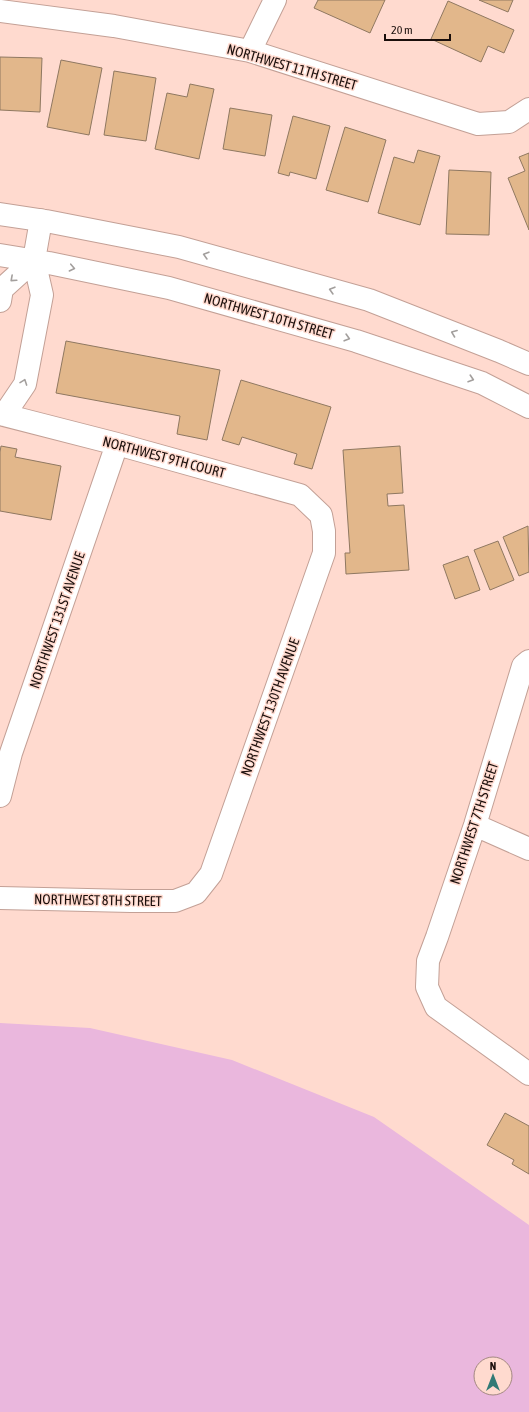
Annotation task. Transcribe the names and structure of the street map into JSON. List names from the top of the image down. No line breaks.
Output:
{"streets":{"street":["NORTHWEST 11TH STREET","NORTHWEST 10TH STREET","NORTHWEST 9TH COURT","NORTHWEST 131ST AVENUE","NORTHWEST 130TH AVENUE","NORTHWEST 7TH STREET","NORTHWEST 8TH STREET"]},"crossings":[["NORTHWEST 9TH COURT","NORTHWEST 131ST AVENUE"],["NORTHWEST 9TH COURT","NORTHWEST 130TH AVENUE"],["NORTHWEST 130TH AVENUE","NORTHWEST 8TH STREET"]],"scale_bar":"20 m","north":"top"}
